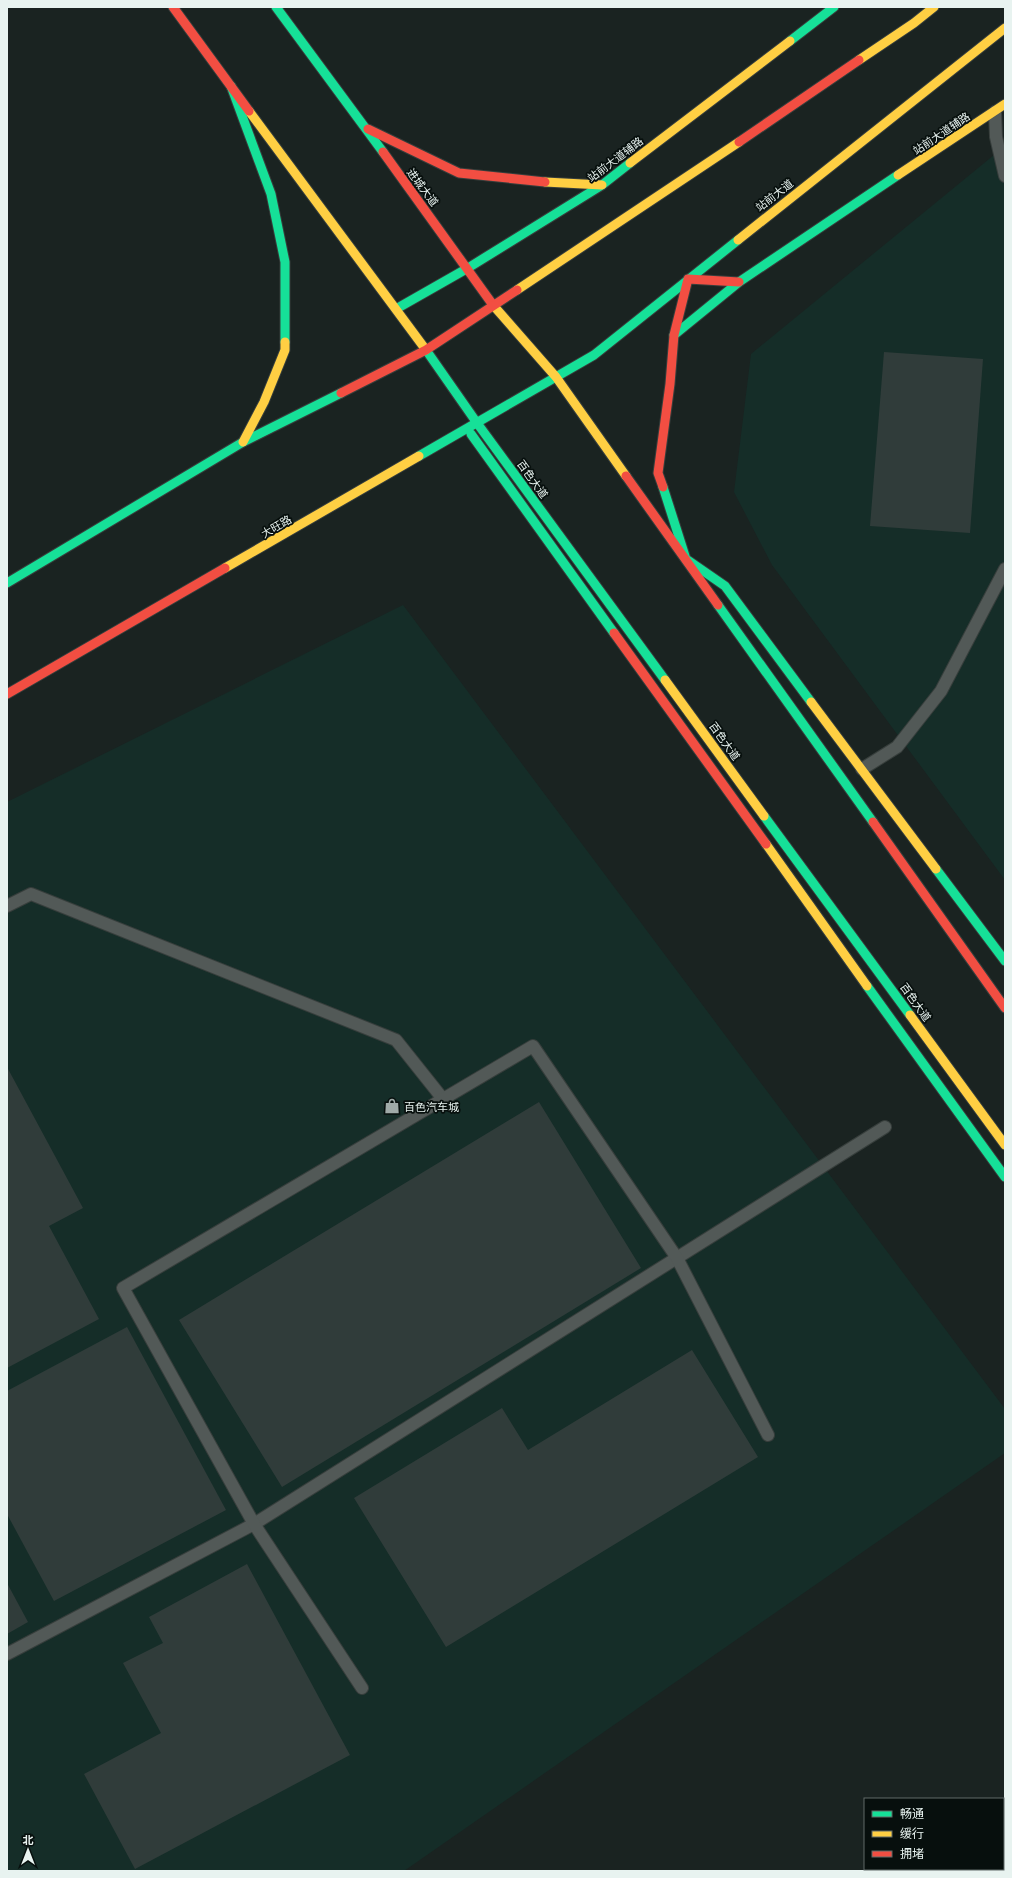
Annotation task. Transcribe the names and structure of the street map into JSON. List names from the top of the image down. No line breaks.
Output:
{"streets":{"main road":["站前大道辅路","进城大道","站前大道","百色大道","大旺路"]},"crossings":[["站前大道辅路","进城大道"],["进城大道","站前大道"],["进城大道","大旺路"],["站前大道","大旺路"],["百色大道","大旺路"]],"places":{"shop":["百色汽车城"]},"legend":["畅通","缓行","拥堵"],"north":"top"}
